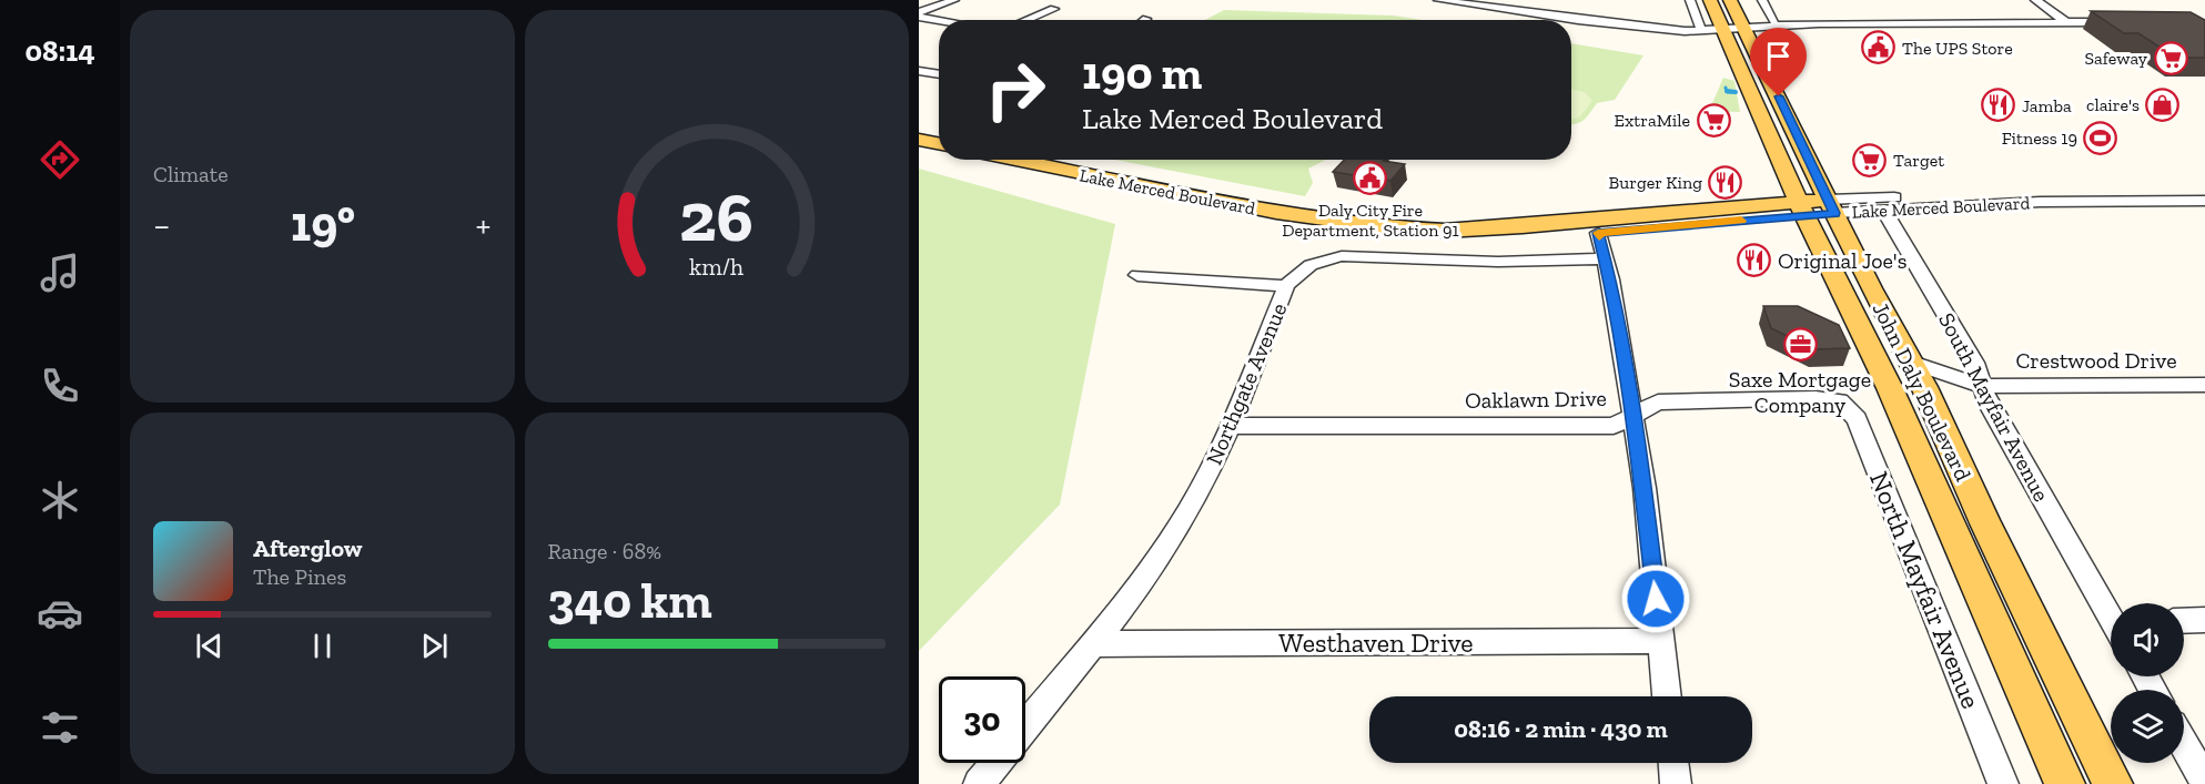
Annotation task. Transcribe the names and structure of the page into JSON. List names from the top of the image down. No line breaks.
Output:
{"streets":{"main road":["Lake Merced Boulevard","John Daly Boulevard"],"street":["Crestwood Drive","Northgate Avenue","Oaklawn Drive","South Mayfair Avenue","North Mayfair Avenue","Westhaven Drive"]},"crossings":[["Lake Merced Boulevard","John Daly Boulevard"],["Lake Merced Boulevard","South Mayfair Avenue"],["Crestwood Drive","John Daly Boulevard"],["Crestwood Drive","South Mayfair Avenue"],["Northgate Avenue","Oaklawn Drive"],["Northgate Avenue","Westhaven Drive"],["Oaklawn Drive","North Mayfair Avenue"]],"places":{"public building":["The UPS Store","Daly City Fire Department, Station 91"],"supermarket":["Safeway","ExtraMile","Target"],"shop":["claire's"],"restaurant":["Jamba","Burger King","Original Joe's"],"sports":["Fitness 19"],"office":["Saxe Mortgage Company"]},"page":{"tabs":"08:14","tile":["Climate",["Range · 68%","340 km"]],"turn":["190 m","Lake Merced Boulevard"],"heat":["−","19°","+"],"song":["Afterglow","The Pines"],"limit":"30","trip":"08:16 · 2 min · 430 m","gauge":["26","km/h"]}}
